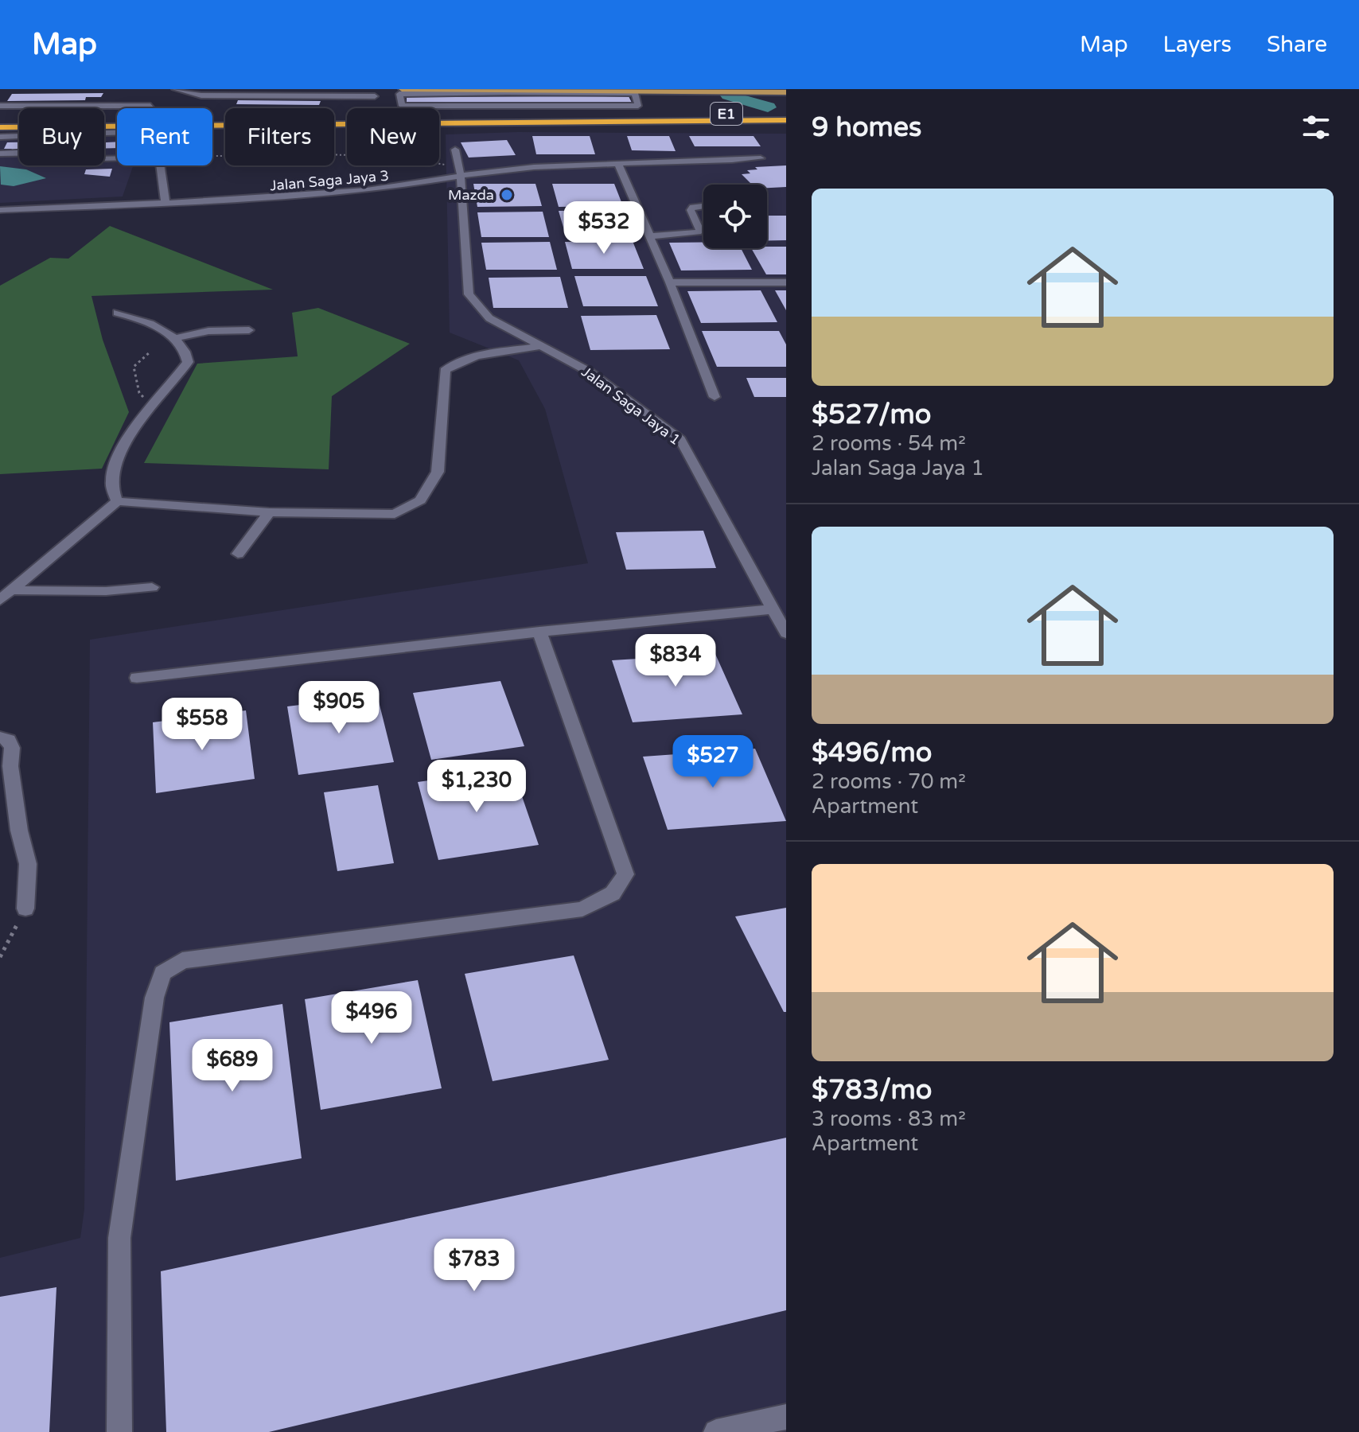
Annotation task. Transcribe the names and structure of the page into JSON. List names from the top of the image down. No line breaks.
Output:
{"streets":{"highway":["E1"],"street":["Jalan Saga Jaya 3","Jalan Saga Jaya 1"]},"crossings":[["Jalan Saga Jaya 3","Jalan Saga Jaya 1"]],"places":["Mazda"],"page":{"header":"Map","nav":["Map","Layers","Share"],"heading":"9 homes","chip":["Buy","Rent","Filters","New"],"list":[{"name":"$527/mo","note":"2 rooms · 54 m² · Jalan Saga Jaya 1"},{"name":"$496/mo","note":"2 rooms · 70 m² · Apartment"},{"name":"$783/mo","note":"3 rooms · 83 m² · Apartment"}],"price":["$532","$834","$905","$558","$527","$1,230","$496","$689","$783"]}}
